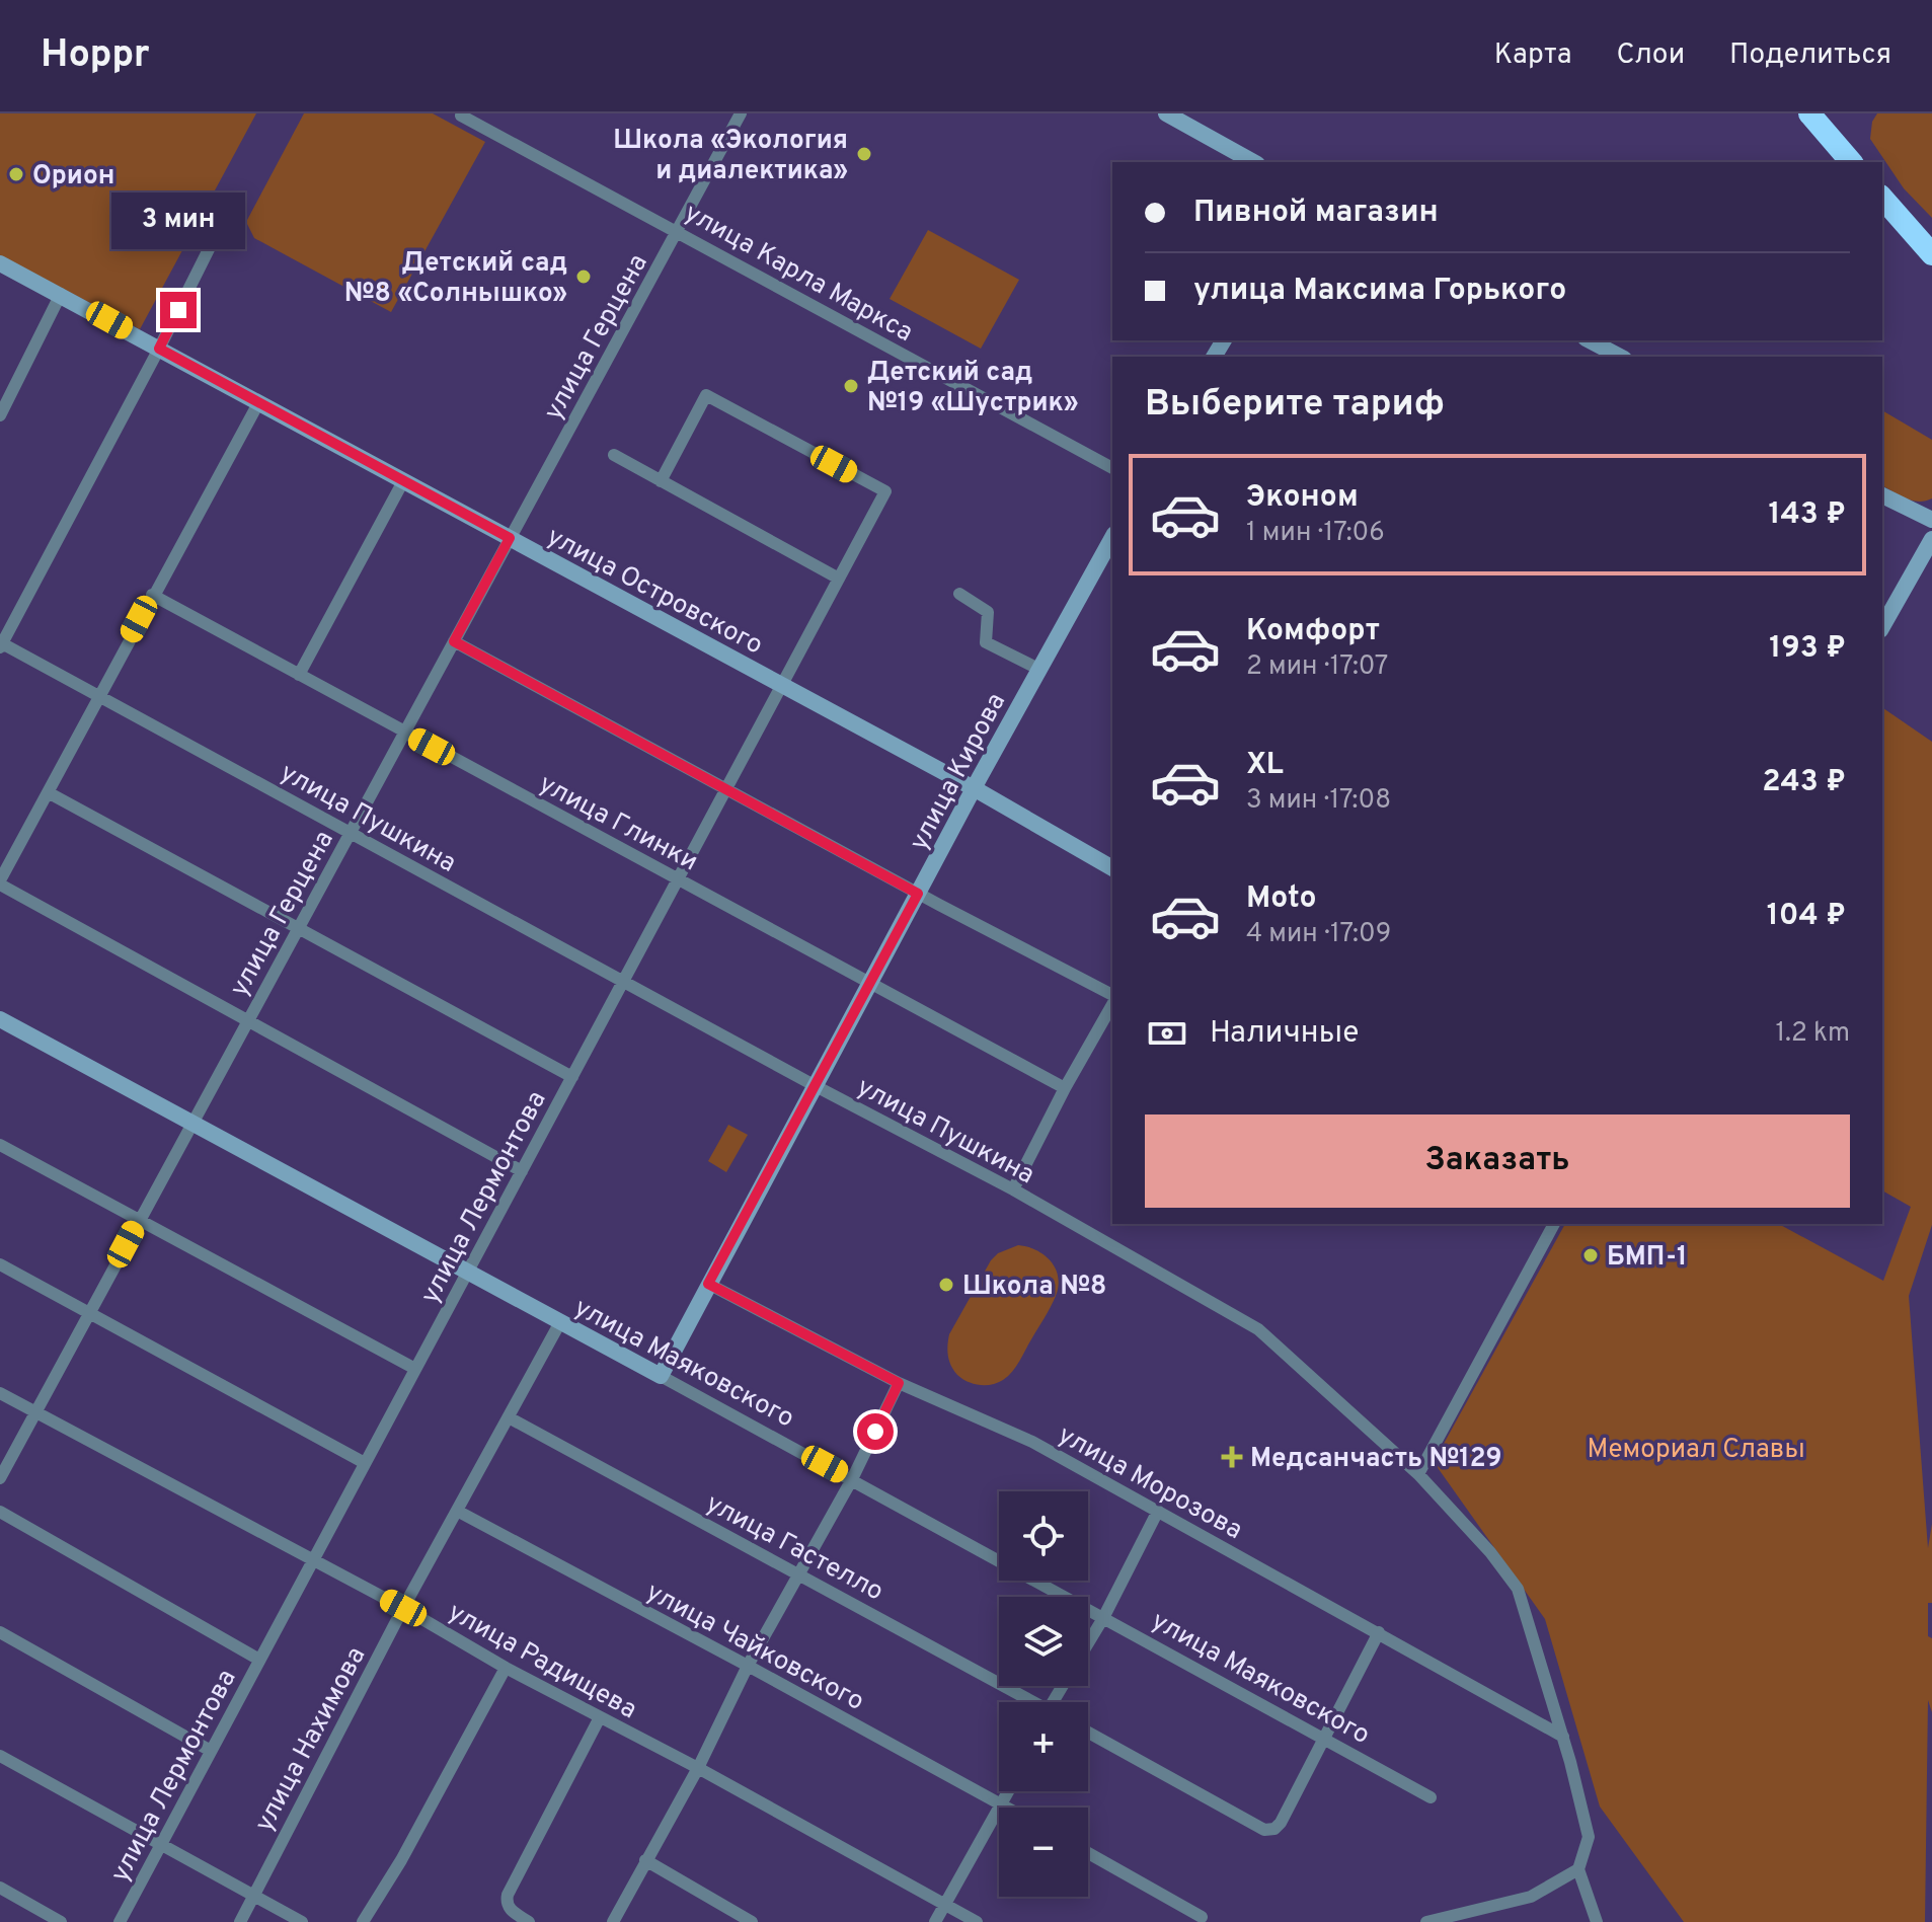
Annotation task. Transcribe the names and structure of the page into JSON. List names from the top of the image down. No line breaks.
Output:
{"streets":{"street":["улица Карла Маркса","улица Герцена","улица Островского","улица Кирова","улица Пушкина","улица Глинки","улица Лермонтова","улица Маяковского","улица Морозова","улица Гастелло","улица Чайковского","улица Радищева","улица Нахимова"]},"crossings":[["улица Карла Маркса","улица Герцена"],["улица Герцена","улица Островского"],["улица Герцена","улица Пушкина"],["улица Герцена","улица Глинки"],["улица Герцена","улица Маяковского"],["улица Герцена","улица Радищева"],["улица Островского","улица Кирова"],["улица Островского","улица Лермонтова"],["улица Кирова","улица Пушкина"],["улица Кирова","улица Глинки"],["улица Кирова","улица Маяковского"],["улица Кирова","улица Морозова"],["улица Пушкина","улица Лермонтова"],["улица Пушкина","улица Морозова"],["улица Глинки","улица Лермонтова"],["улица Лермонтова","улица Маяковского"],["улица Лермонтова","улица Радищева"],["улица Маяковского","улица Нахимова"],["улица Гастелло","улица Нахимова"],["улица Чайковского","улица Нахимова"],["улица Радищева","улица Нахимова"]],"parks":["Мемориал Славы"],"places":{"other":["Школа «Экология и диалектика»","Орион","Детский сад №8 «Солнышко»","Детский сад №19 «Шустрик»","БМП-1","Школа №8"],"health":["Медсанчасть №129"]},"page":{"header":"Hoppr","nav":["Карта","Слои","Поделиться"],"banner":["Пивной магазин","улица Максима Горького"],"bubble":"3 мин","heading":"Выберите тариф","list":[{"name":"Эконом","note":"1 мин · 17:06","value":"143 ₽"},{"name":"Комфорт","note":"2 мин · 17:07","value":"193 ₽"},{"name":"XL","note":"3 мин · 17:08","value":"243 ₽"},{"name":"Moto","note":"4 мин · 17:09","value":"104 ₽"}],"pay":["Наличные","1.2 km"],"buttons":"Заказать","map_buttons":["+","−"]}}
